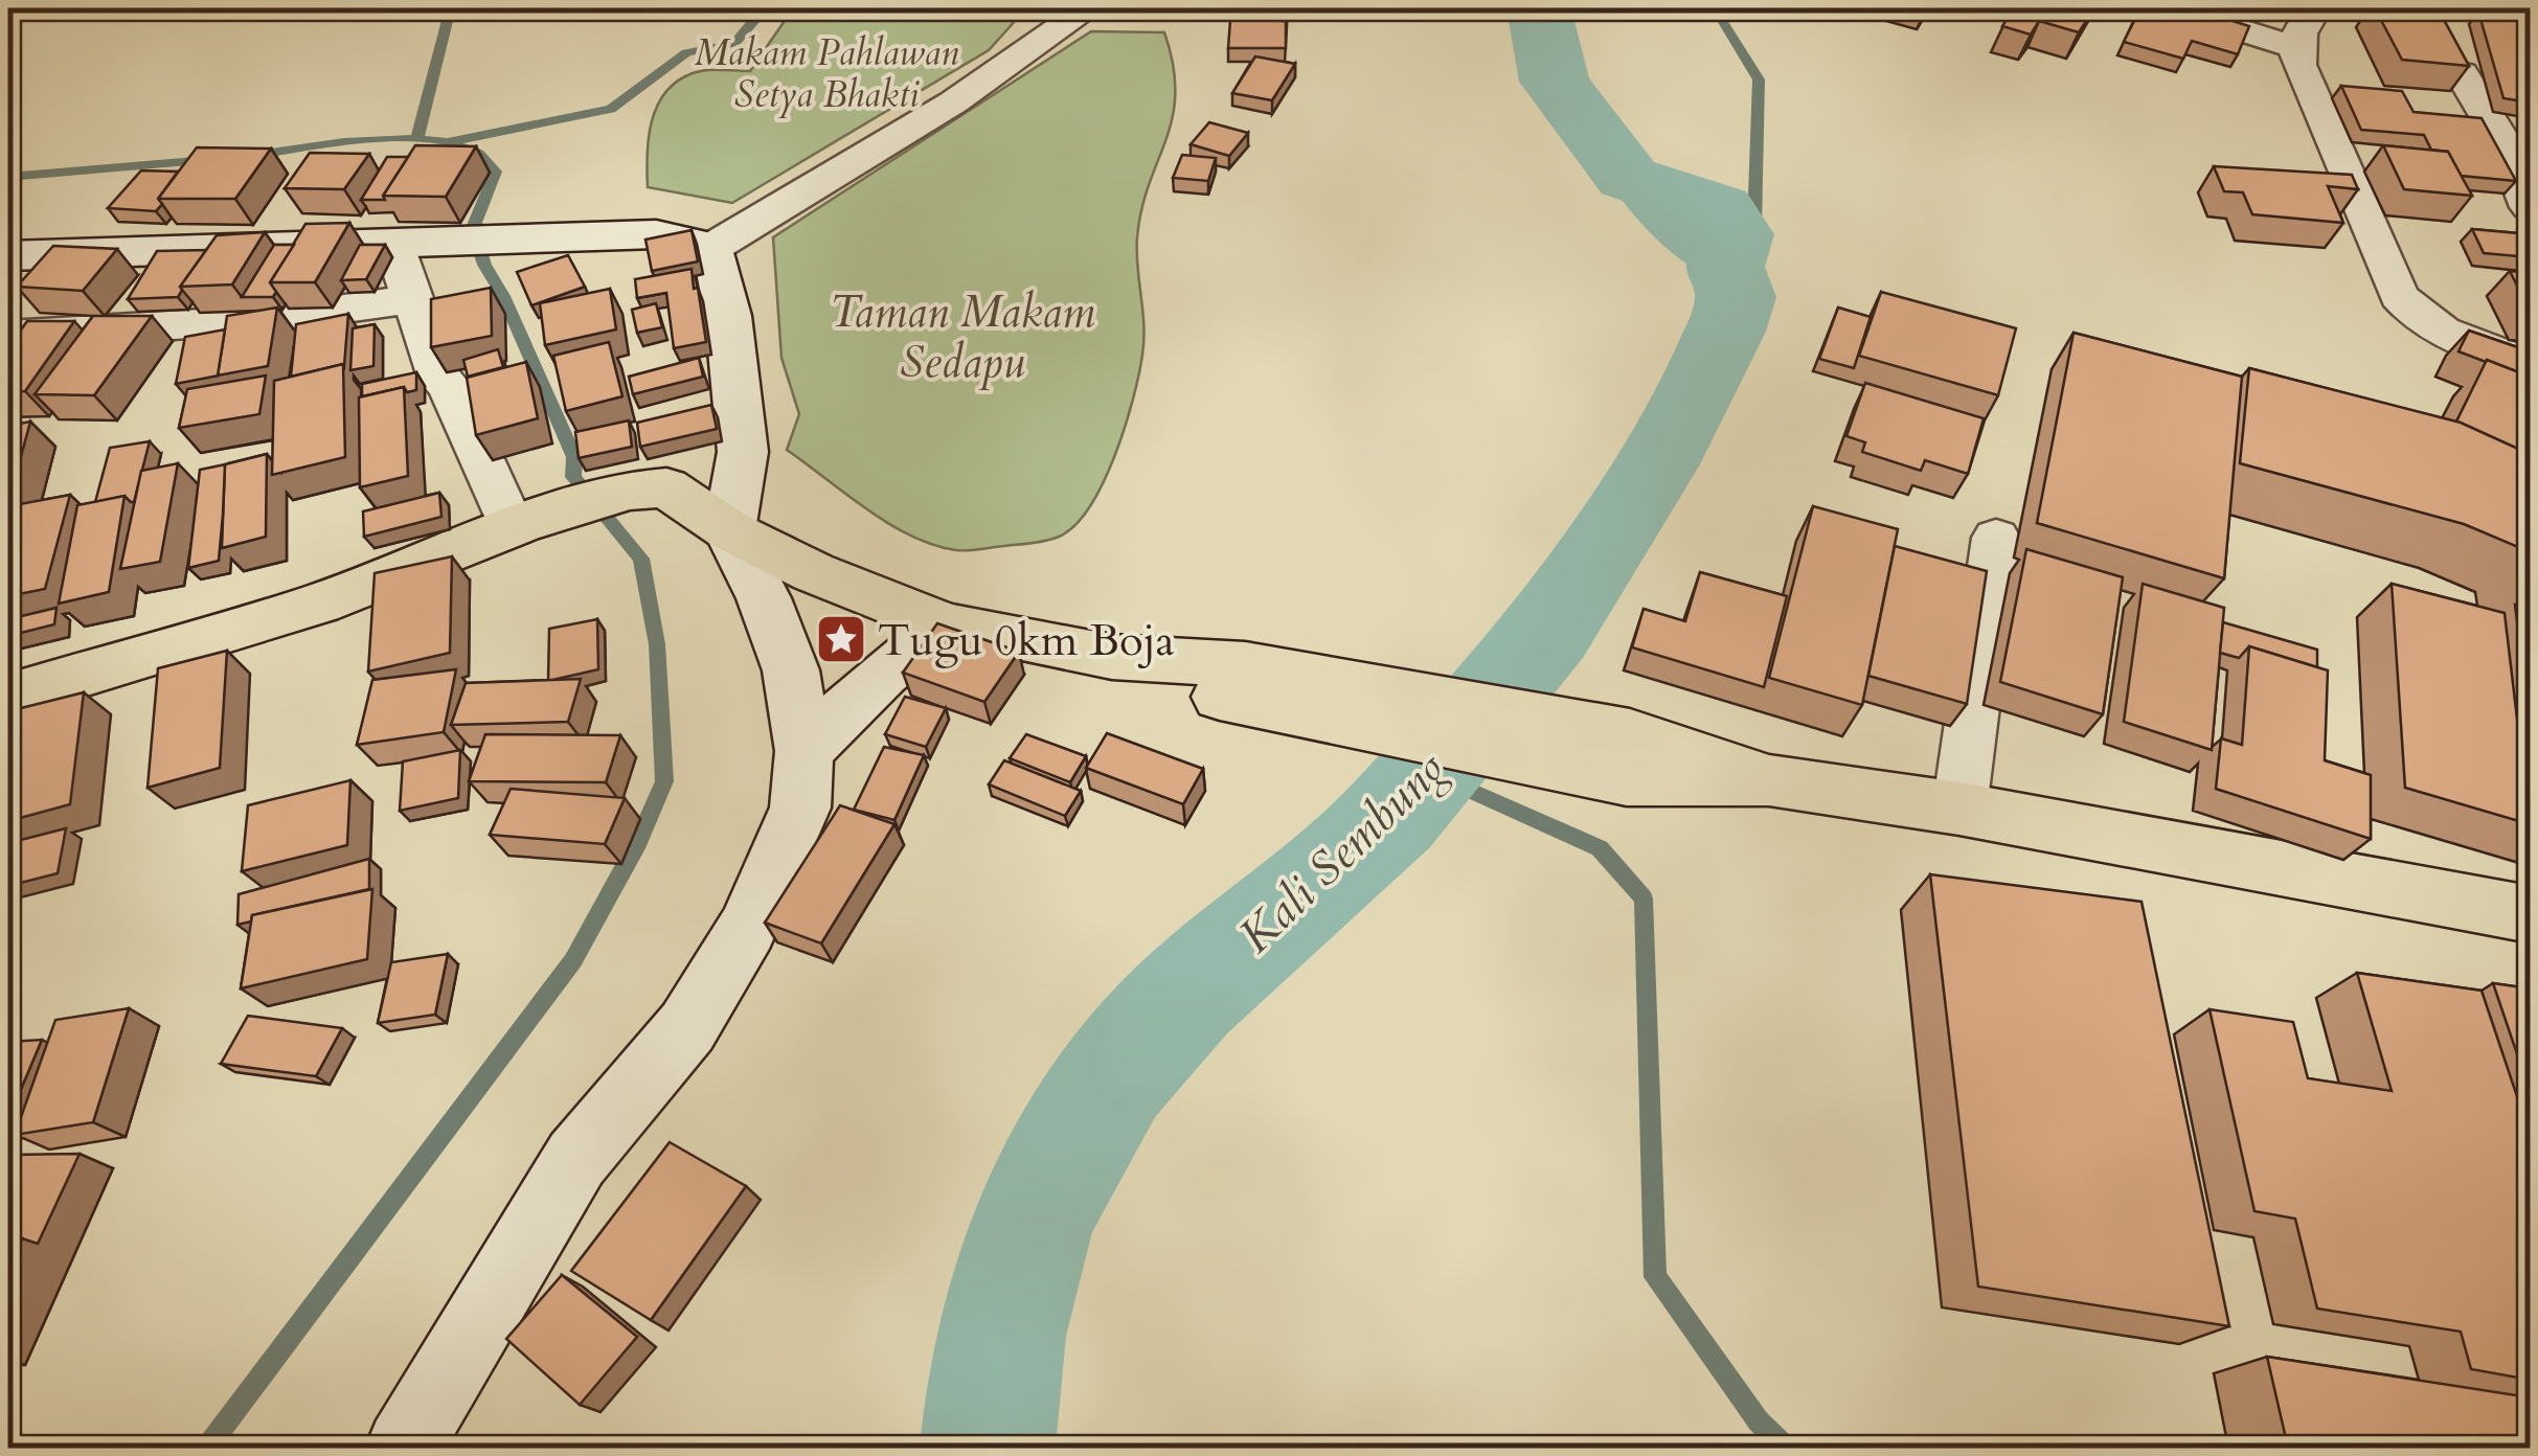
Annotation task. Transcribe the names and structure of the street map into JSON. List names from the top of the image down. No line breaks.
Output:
{"water":["Kali Sembung"],"parks":["Makam Pahlawan Setya Bhakti","Taman Makam Sedapu"],"places":{"place":["Tugu 0km Boja"]}}
